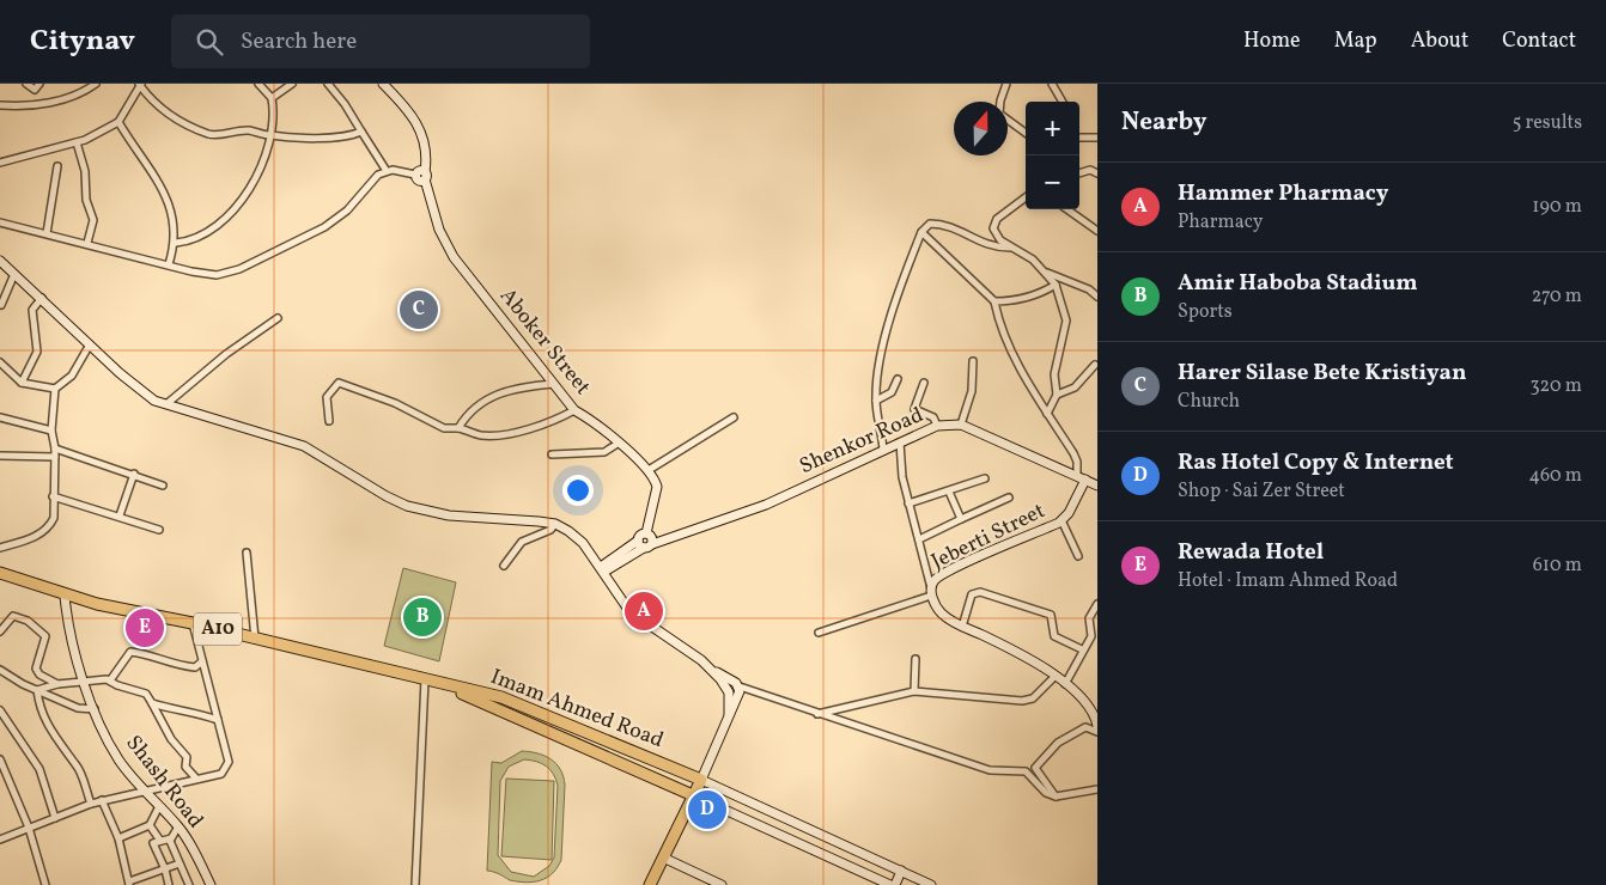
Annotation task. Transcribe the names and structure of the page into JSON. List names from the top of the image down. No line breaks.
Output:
{"streets":{"highway":["A10","Imam Ahmed Road"],"main road":["Aboker Street","Shenkor Road","Jeberti Street","Shash Road"]},"crossings":[["Shenkor Road","Jeberti Street"],["Imam Ahmed Road","Shash Road"]],"north":"top","page":{"header":"Citynav","search":"Search here","nav":["Home","Map","About","Contact"],"heading":["Nearby","5 results"],"map_buttons":["+","−"],"list":[{"mark":"A","name":"Hammer Pharmacy","note":"Pharmacy","value":"190 m"},{"mark":"B","name":"Amir Haboba Stadium","note":"Sports","value":"270 m"},{"mark":"C","name":"Harer Silase Bete Kristiyan","note":"Church","value":"320 m"},{"mark":"D","name":"Ras Hotel Copy & Internet","note":"Shop · Sai Zer Street","value":"460 m"},{"mark":"E","name":"Rewada Hotel","note":"Hotel · Imam Ahmed Road","value":"610 m"}],"pins":["C","A","B","E","D"]}}
